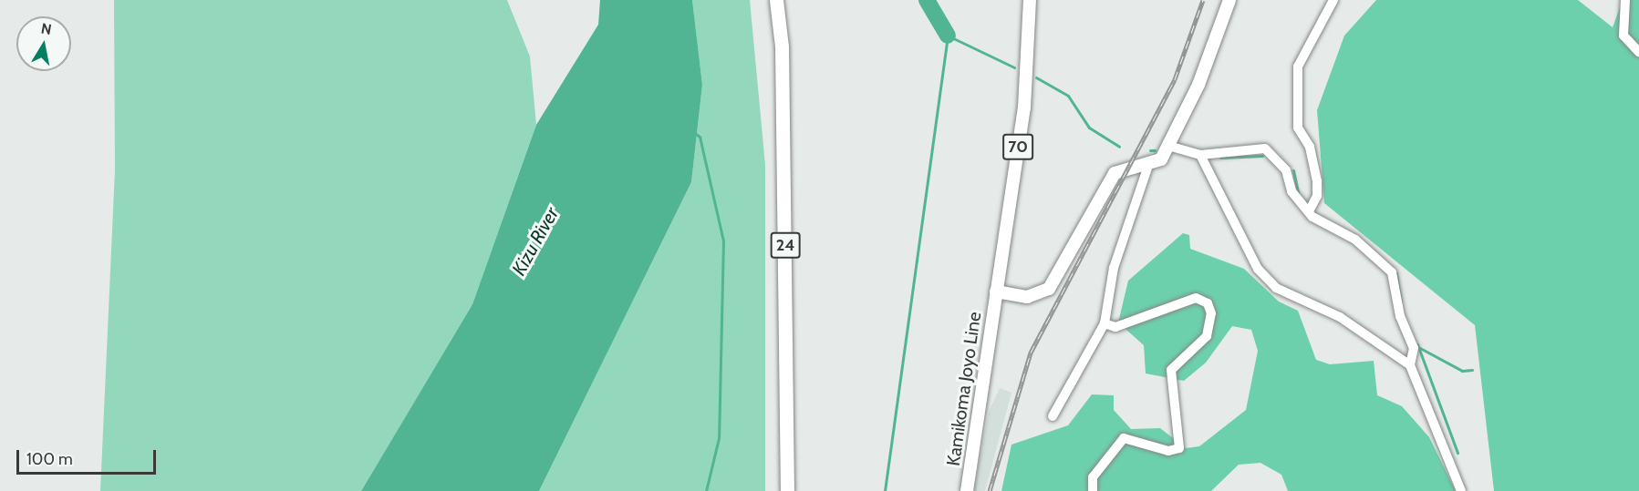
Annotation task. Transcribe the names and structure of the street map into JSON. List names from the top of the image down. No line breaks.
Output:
{"streets":{"highway":["24"],"main road":["70","Kamikoma Joyo Line"]},"water":["Kizu River"],"scale_bar":"100 m","north":"top"}
